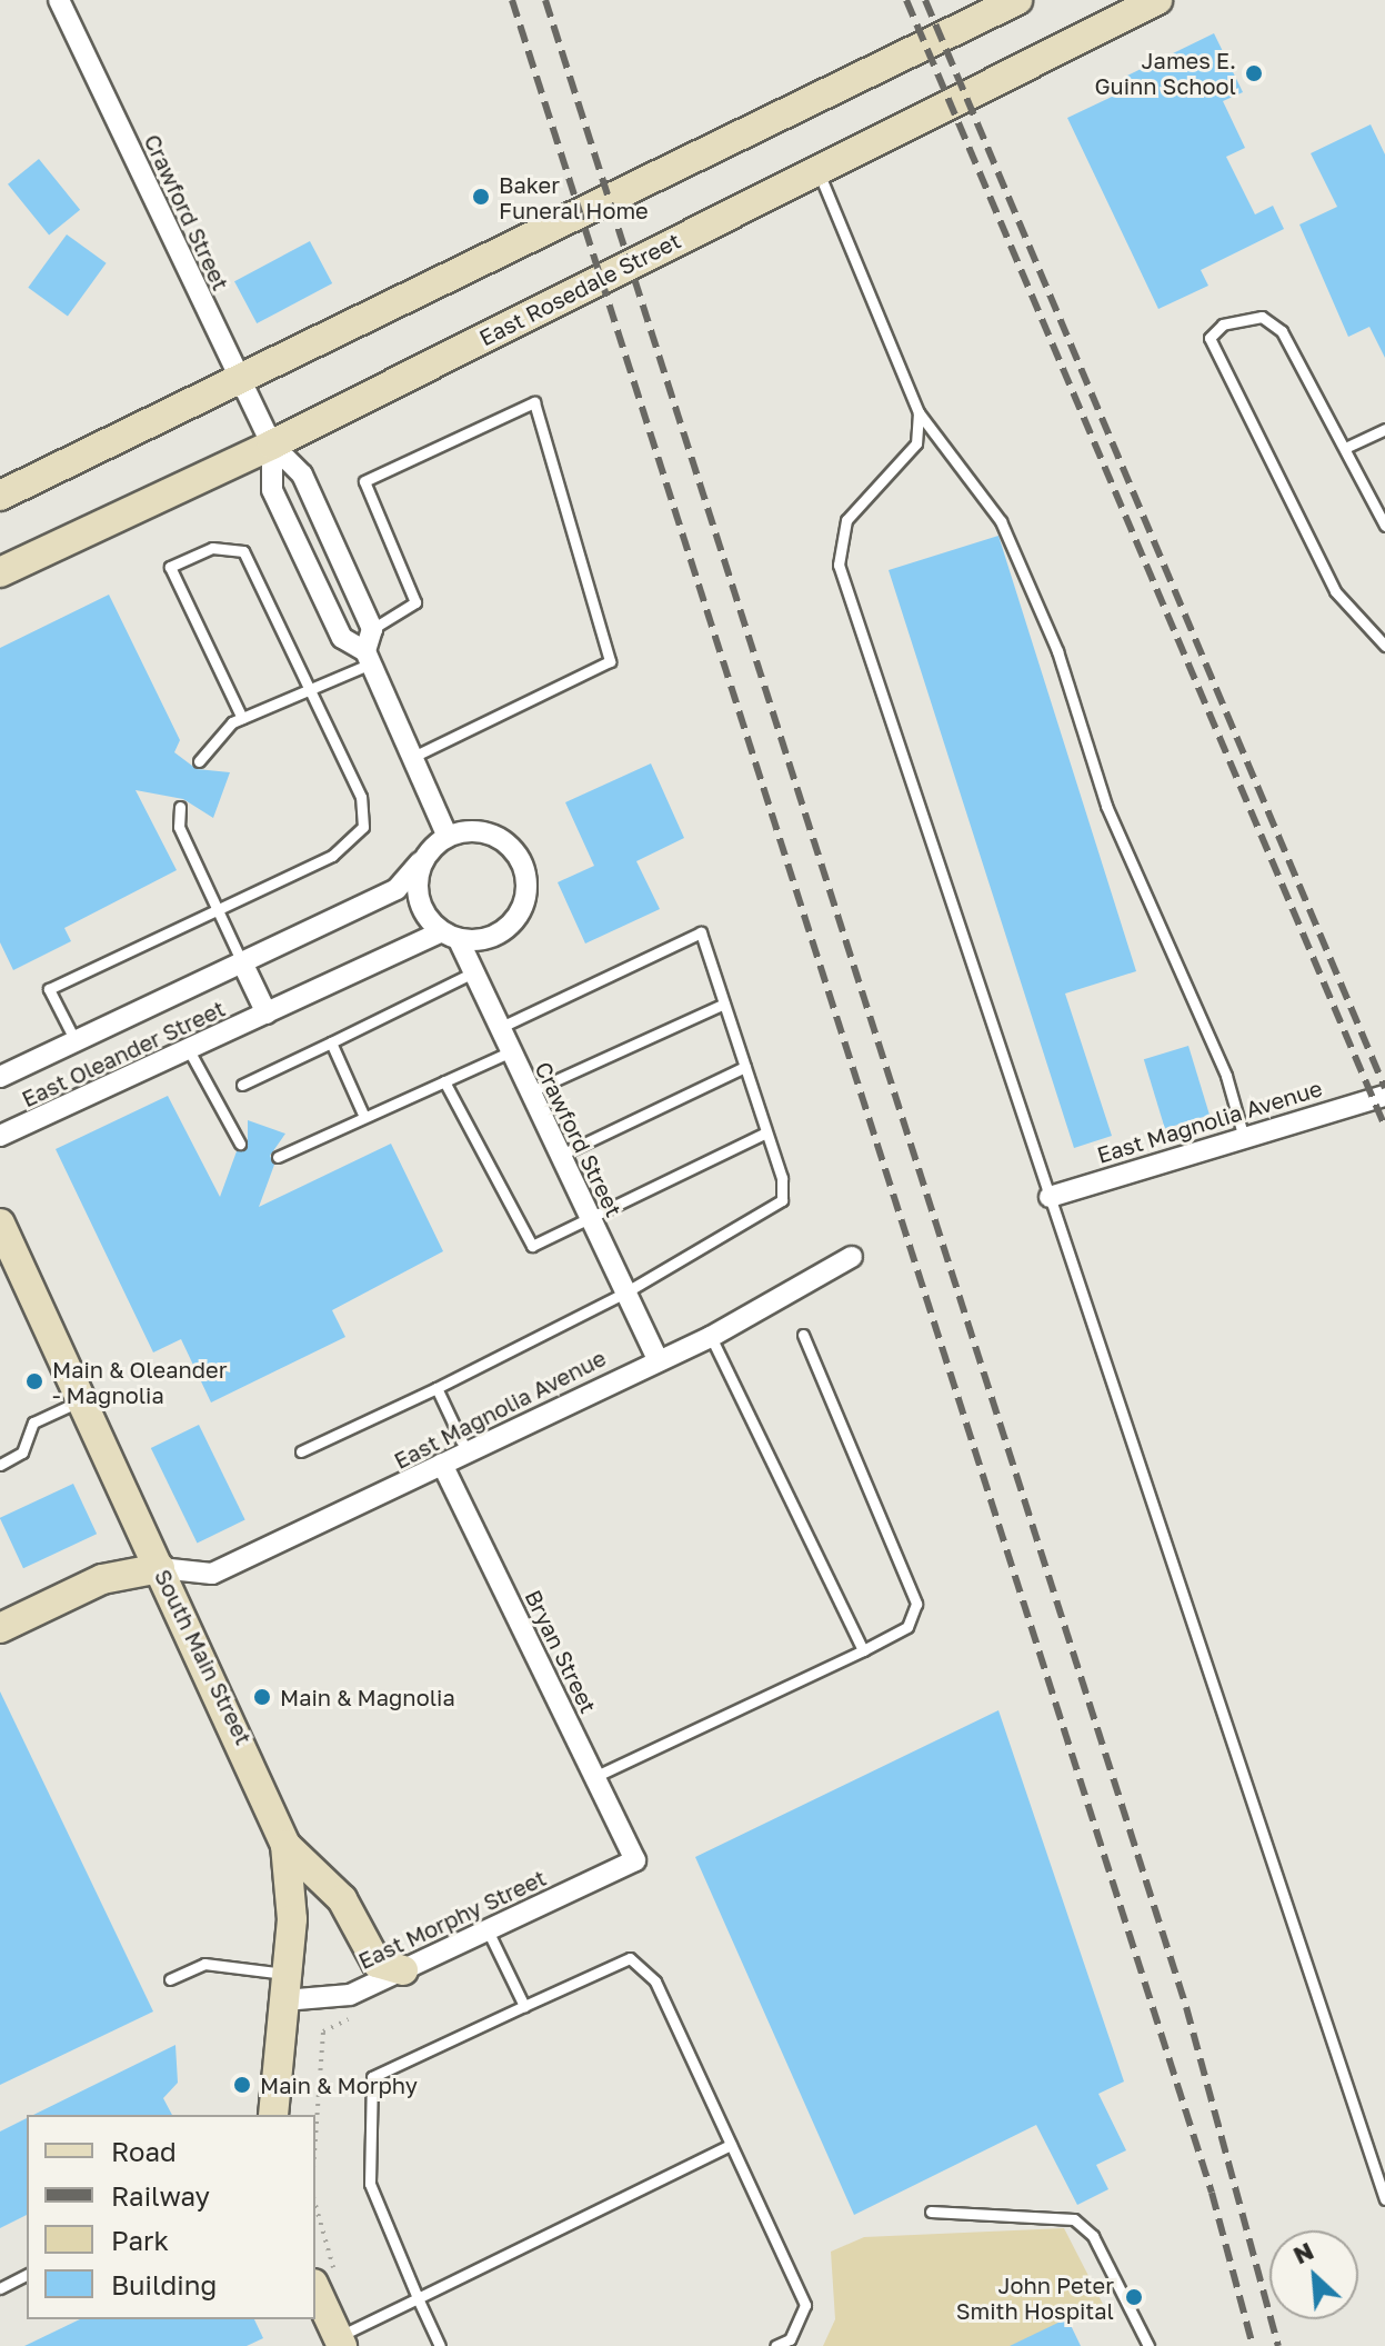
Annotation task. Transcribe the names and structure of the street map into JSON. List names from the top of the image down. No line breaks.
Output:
{"streets":{"main road":["East Rosedale Street","South Main Street"],"street":["Crawford Street","East Oleander Street","East Magnolia Avenue","Bryan Street","East Morphy Street"]},"crossings":[["Crawford Street","East Rosedale Street"],["Crawford Street","East Oleander Street"],["Crawford Street","East Magnolia Avenue"],["East Magnolia Avenue","Bryan Street"],["East Magnolia Avenue","South Main Street"],["Bryan Street","East Morphy Street"],["South Main Street","East Morphy Street"]],"places":["James E. Guinn School","Baker Funeral Home","Main & Oleander - Magnolia","Main & Magnolia","Main & Morphy","John Peter Smith Hospital"],"legend":["Road","Railway","Park","Building"],"north":"top left"}
